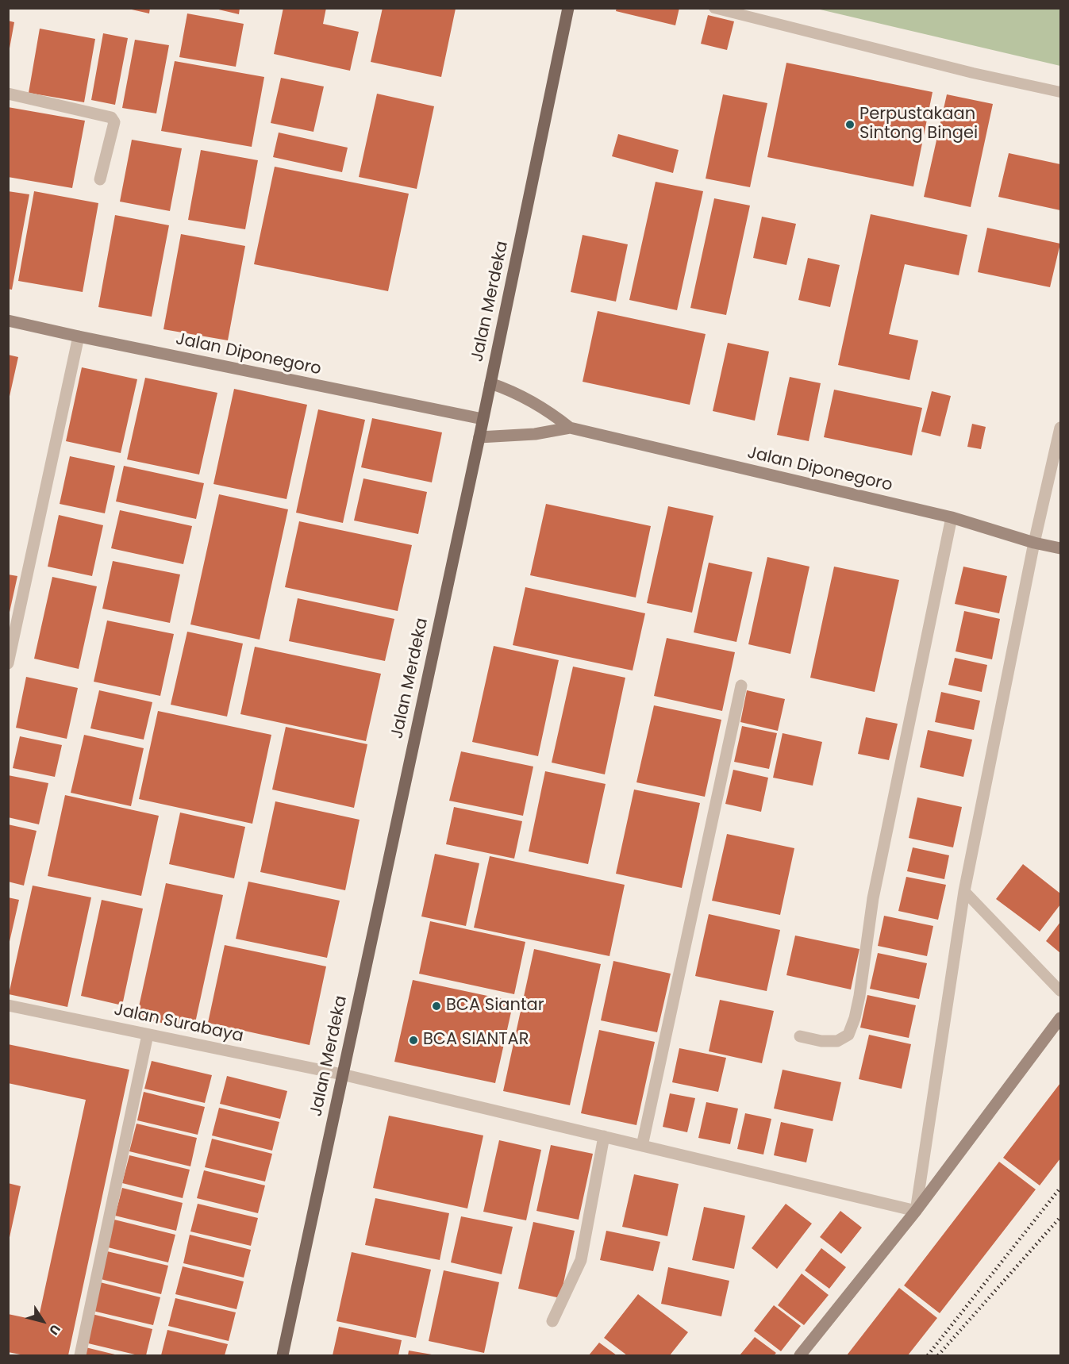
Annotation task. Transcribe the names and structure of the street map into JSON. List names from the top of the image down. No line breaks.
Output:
{"streets":{"main road":["Jalan Merdeka"],"street":["Jalan Diponegoro","Jalan Surabaya"]},"crossings":[["Jalan Merdeka","Jalan Diponegoro"],["Jalan Merdeka","Jalan Surabaya"]],"places":["Perpustakaan Sintong Bingei","BCA Siantar","BCA SIANTAR"],"north":"bottom right"}
